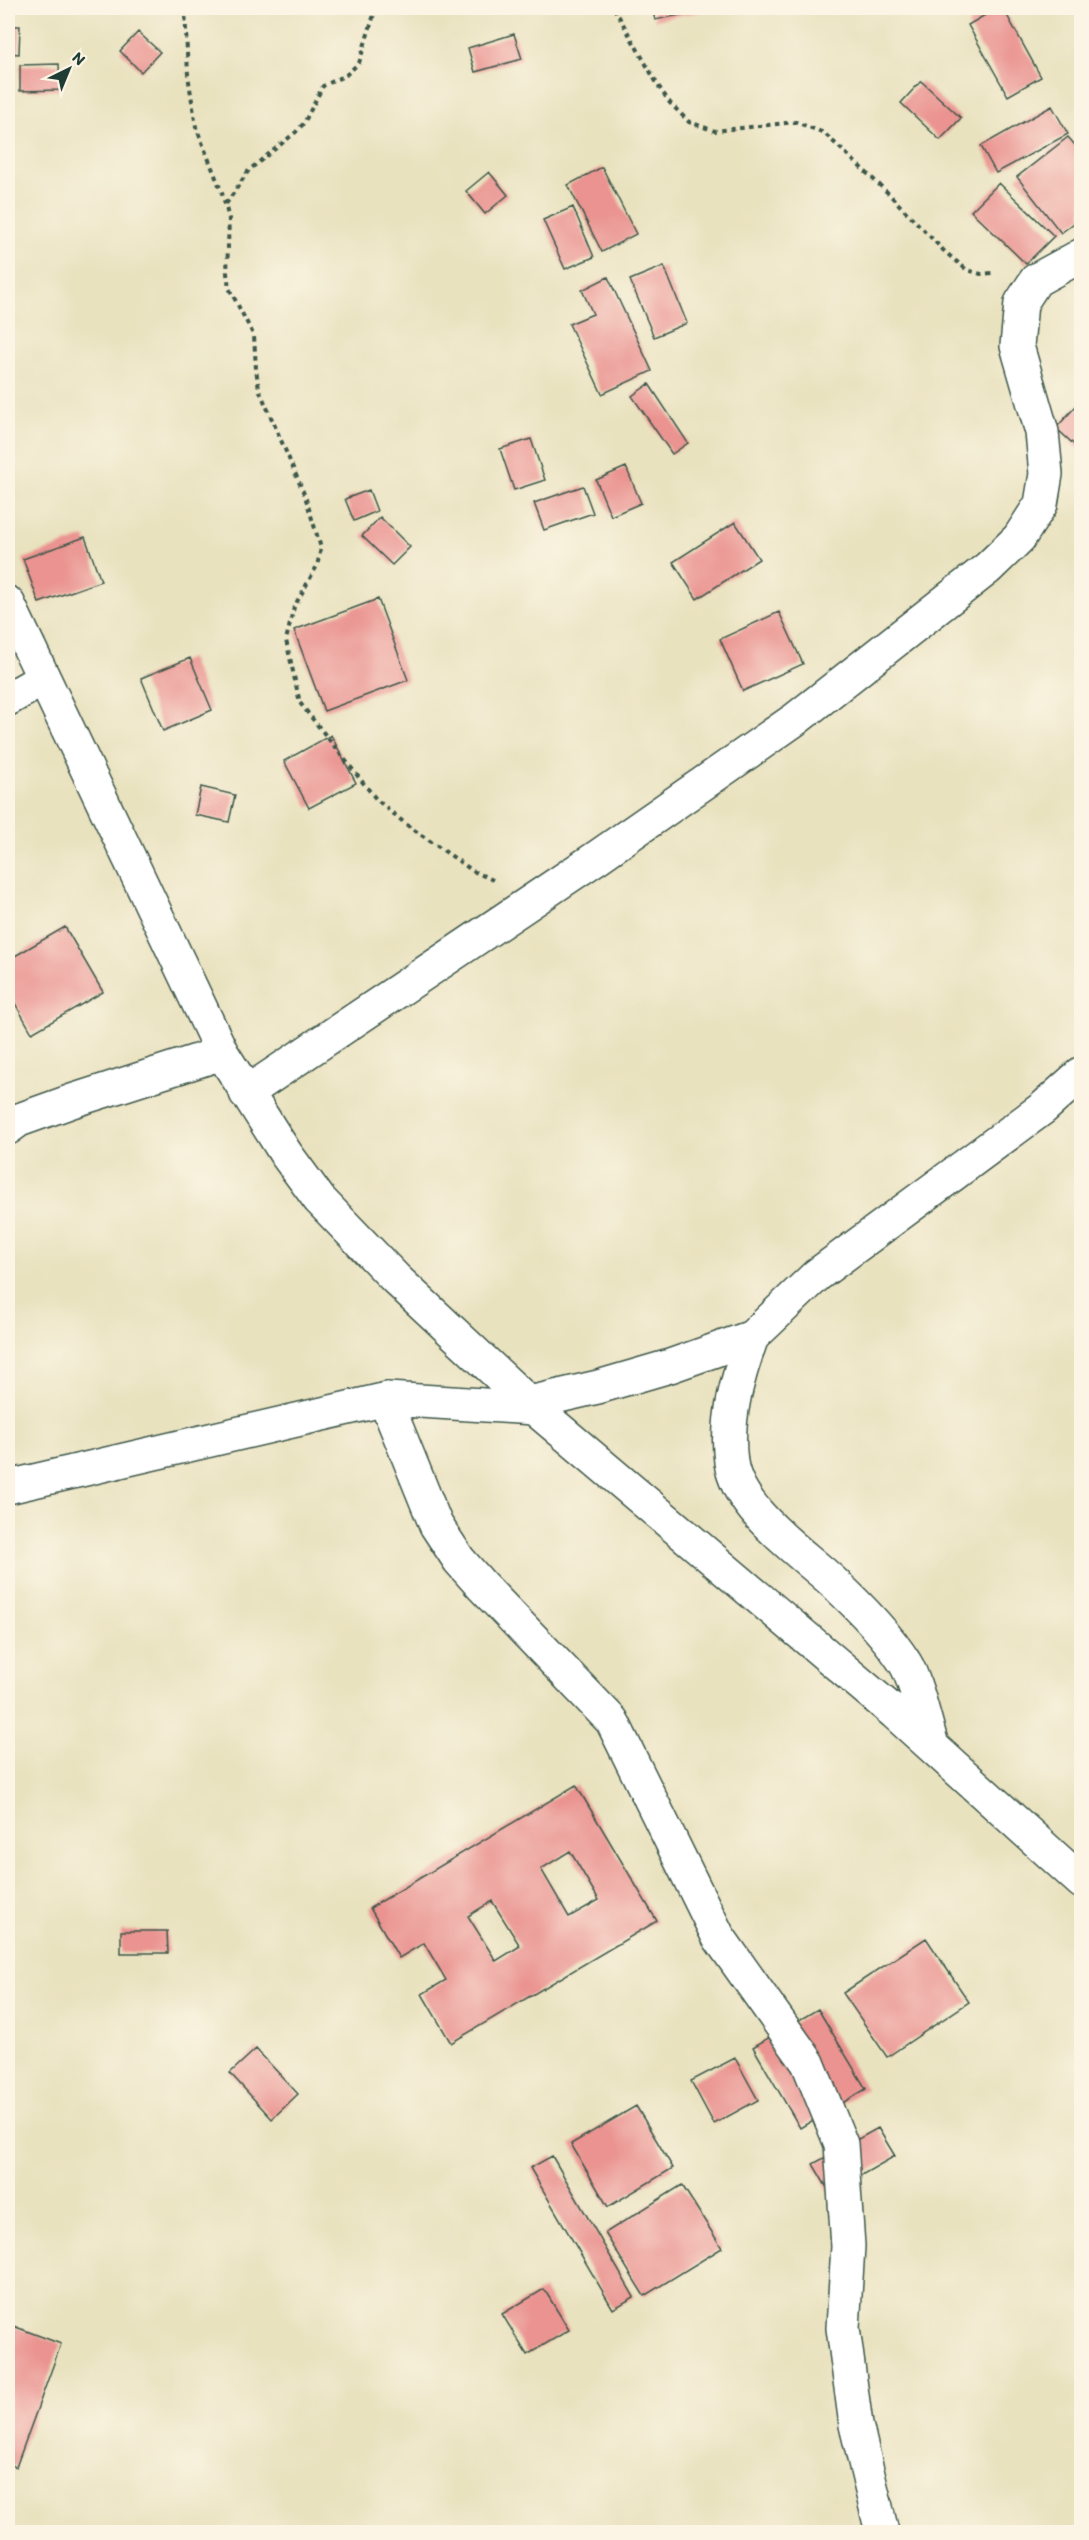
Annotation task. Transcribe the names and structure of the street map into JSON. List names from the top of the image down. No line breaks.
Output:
{"north":"top right"}
